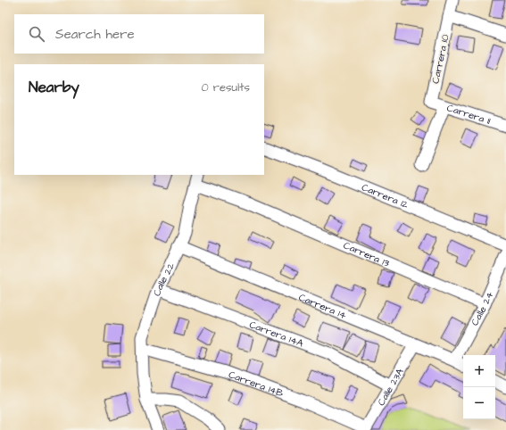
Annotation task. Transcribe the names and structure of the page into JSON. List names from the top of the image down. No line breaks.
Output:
{"streets":{"street":["Carrera 10","Carrera 11","Carrera 12","Carrera 13","Calle 22","Carrera 14","Calle 24","Carrera 14A","Carrera 14B","Calle 23A"]},"crossings":[["Carrera 10","Carrera 11"],["Carrera 13","Calle 22"],["Carrera 13","Calle 24"],["Calle 22","Carrera 14"],["Calle 22","Carrera 14A"],["Calle 22","Carrera 14B"],["Carrera 14","Calle 24"],["Carrera 14","Calle 23A"],["Carrera 14A","Calle 23A"],["Carrera 14B","Calle 23A"]],"page":{"search":"Search here","heading":["Nearby","0 results"],"map_buttons":["+","−"]}}
